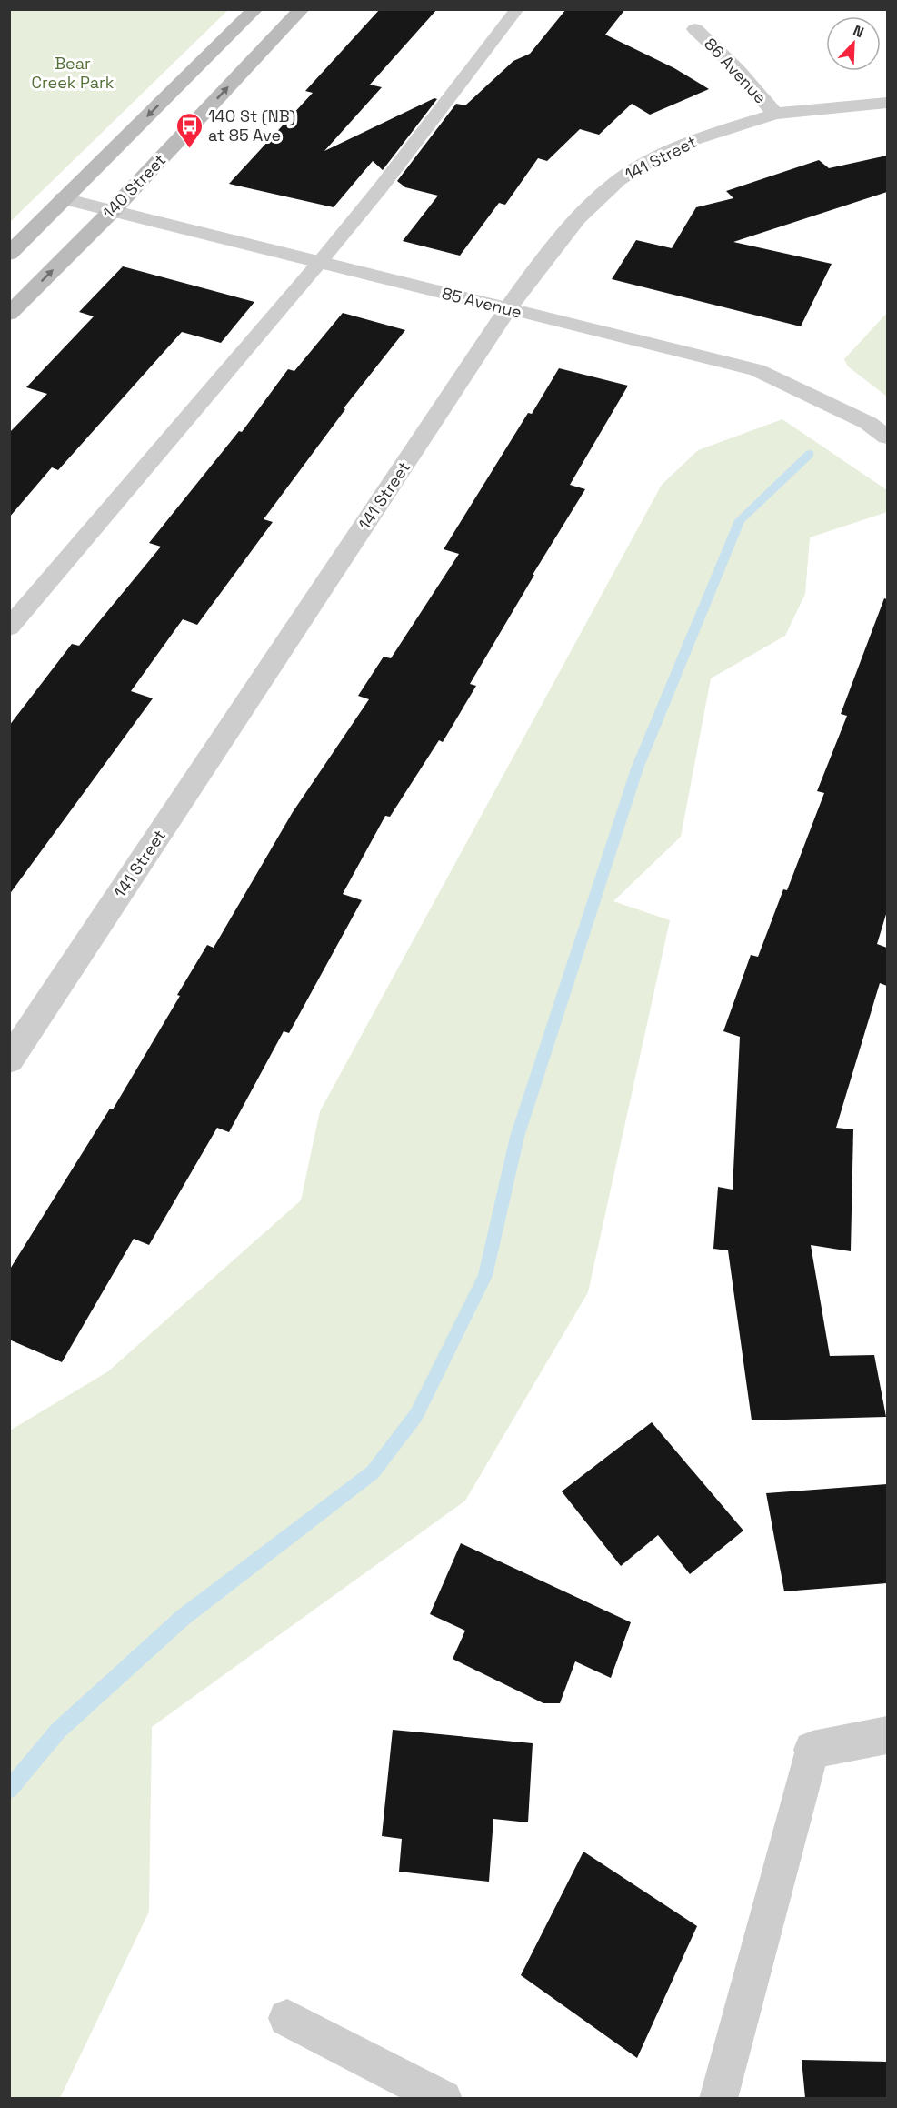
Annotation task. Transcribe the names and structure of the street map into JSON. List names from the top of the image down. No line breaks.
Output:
{"streets":{"main road":["140 Street"],"street":["86 Avenue","141 Street","85 Avenue"]},"crossings":[["86 Avenue","141 Street"],["141 Street","85 Avenue"],["140 Street","85 Avenue"]],"parks":["Bear Creek Park"],"places":{"bus stop":["140 St (NB) at 85 Ave"]},"north":"top right"}
